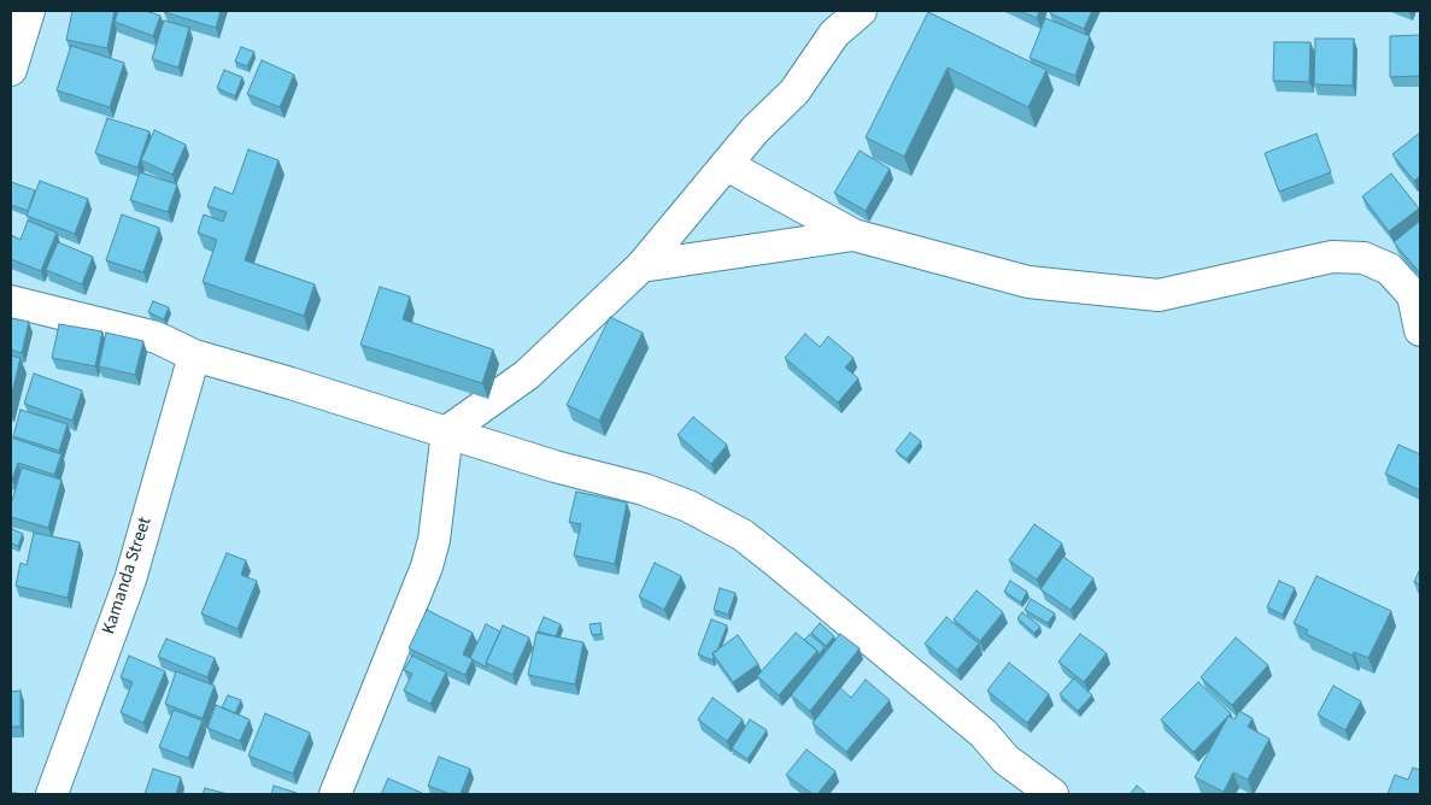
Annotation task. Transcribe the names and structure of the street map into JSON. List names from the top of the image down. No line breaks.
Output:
{"streets":{"street":["Kamanda Street"]}}
